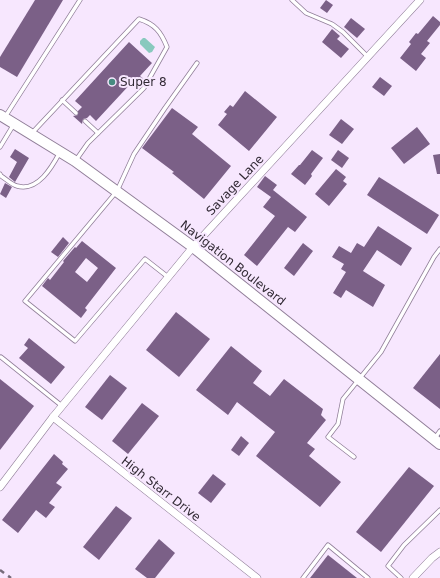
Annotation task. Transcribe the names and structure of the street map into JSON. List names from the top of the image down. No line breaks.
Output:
{"streets":{"main road":["Navigation Boulevard"],"street":["Savage Lane","High Starr Drive"]},"crossings":[["Savage Lane","Navigation Boulevard"],["Savage Lane","High Starr Drive"]],"places":["Super 8"]}
